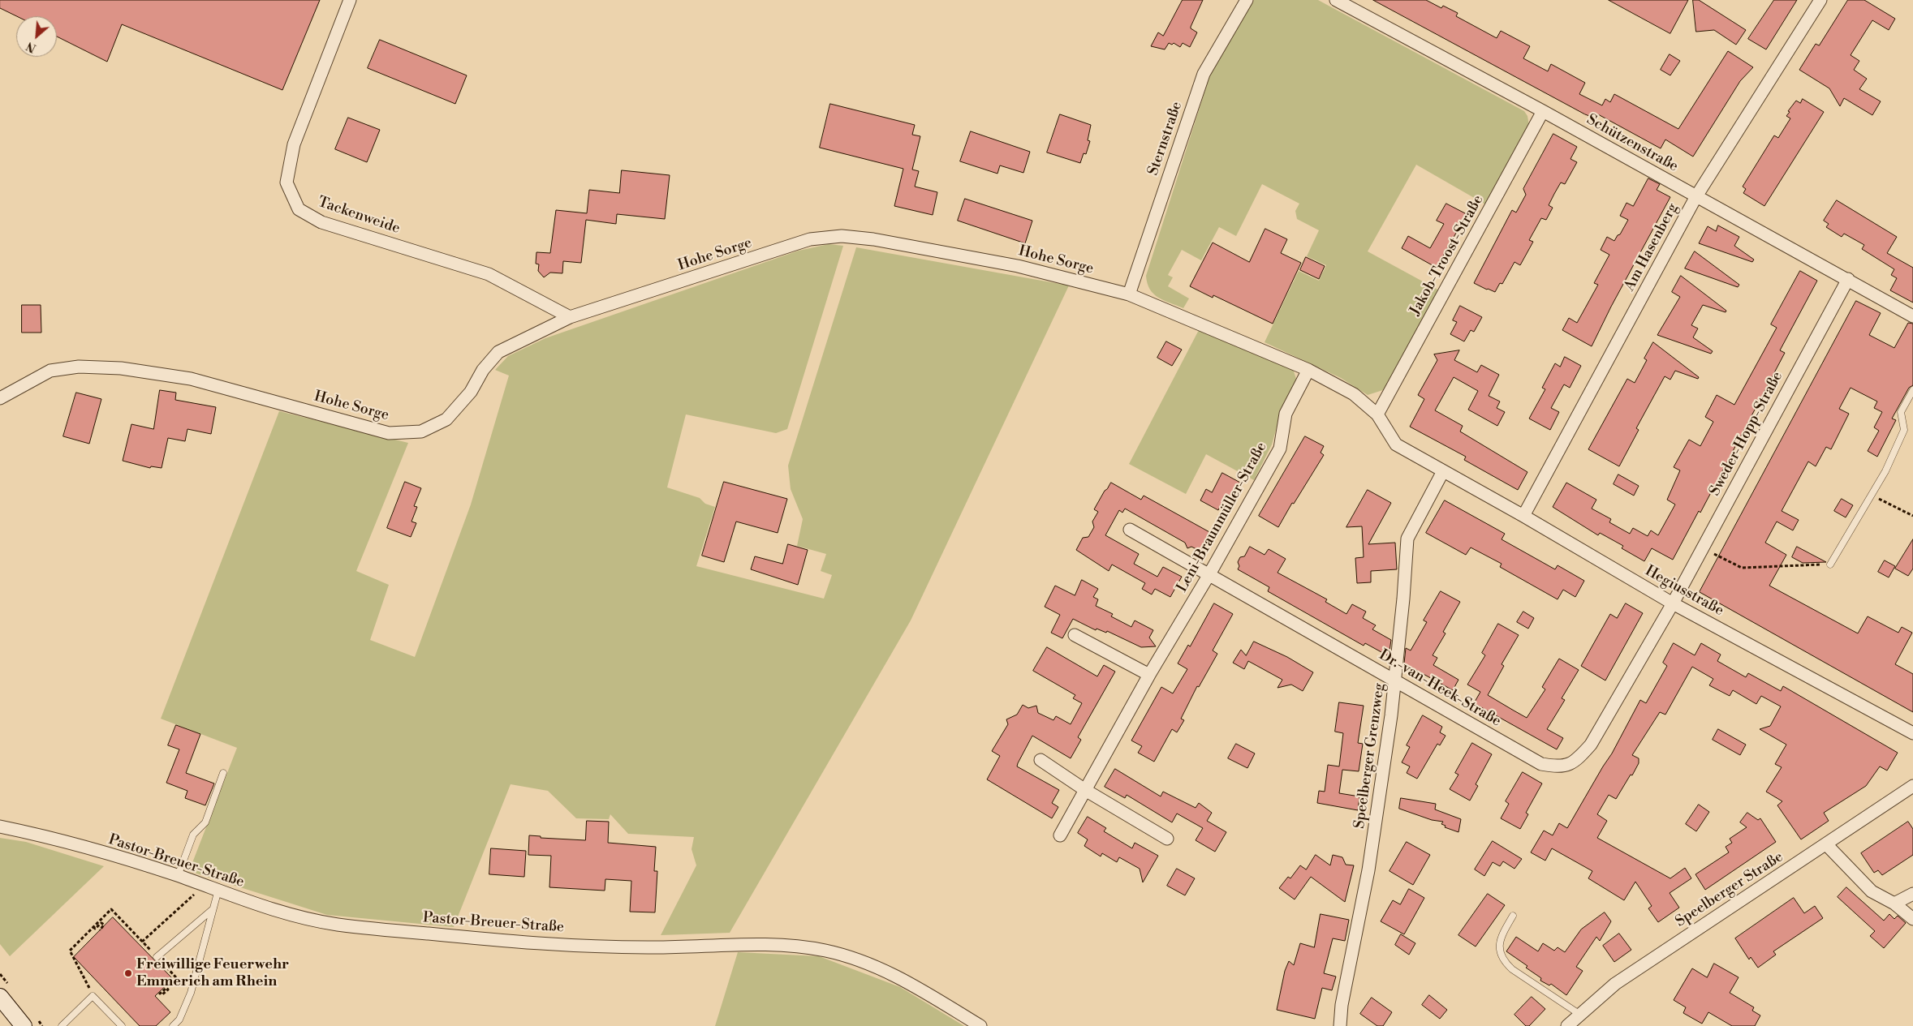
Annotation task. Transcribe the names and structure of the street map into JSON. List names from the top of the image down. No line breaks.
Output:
{"streets":{"street":["Sternstraße","Schützenstraße","Tackenweide","Am Hasenberg","Hohe Sorge","Jakob-Troost-Straße","Sweder-Hopp-Straße","Leni-Braunmüller-Straße","Hegiusstraße","Dr.-van-Heek-Straße","Speelberger Grenzweg","Pastor-Breuer-Straße","Speelberger Straße"]},"crossings":[["Sternstraße","Hohe Sorge"],["Schützenstraße","Am Hasenberg"],["Schützenstraße","Jakob-Troost-Straße"],["Schützenstraße","Sweder-Hopp-Straße"],["Tackenweide","Hohe Sorge"],["Am Hasenberg","Hegiusstraße"],["Hohe Sorge","Jakob-Troost-Straße"],["Hohe Sorge","Leni-Braunmüller-Straße"],["Hohe Sorge","Hegiusstraße"],["Hohe Sorge","Speelberger Grenzweg"],["Sweder-Hopp-Straße","Hegiusstraße"],["Sweder-Hopp-Straße","Dr.-van-Heek-Straße"],["Leni-Braunmüller-Straße","Dr.-van-Heek-Straße"],["Hegiusstraße","Dr.-van-Heek-Straße"],["Hegiusstraße","Speelberger Grenzweg"],["Dr.-van-Heek-Straße","Speelberger Grenzweg"]],"places":["Freiwillige Feuerwehr Emmerich am Rhein"],"north":"bottom left"}
